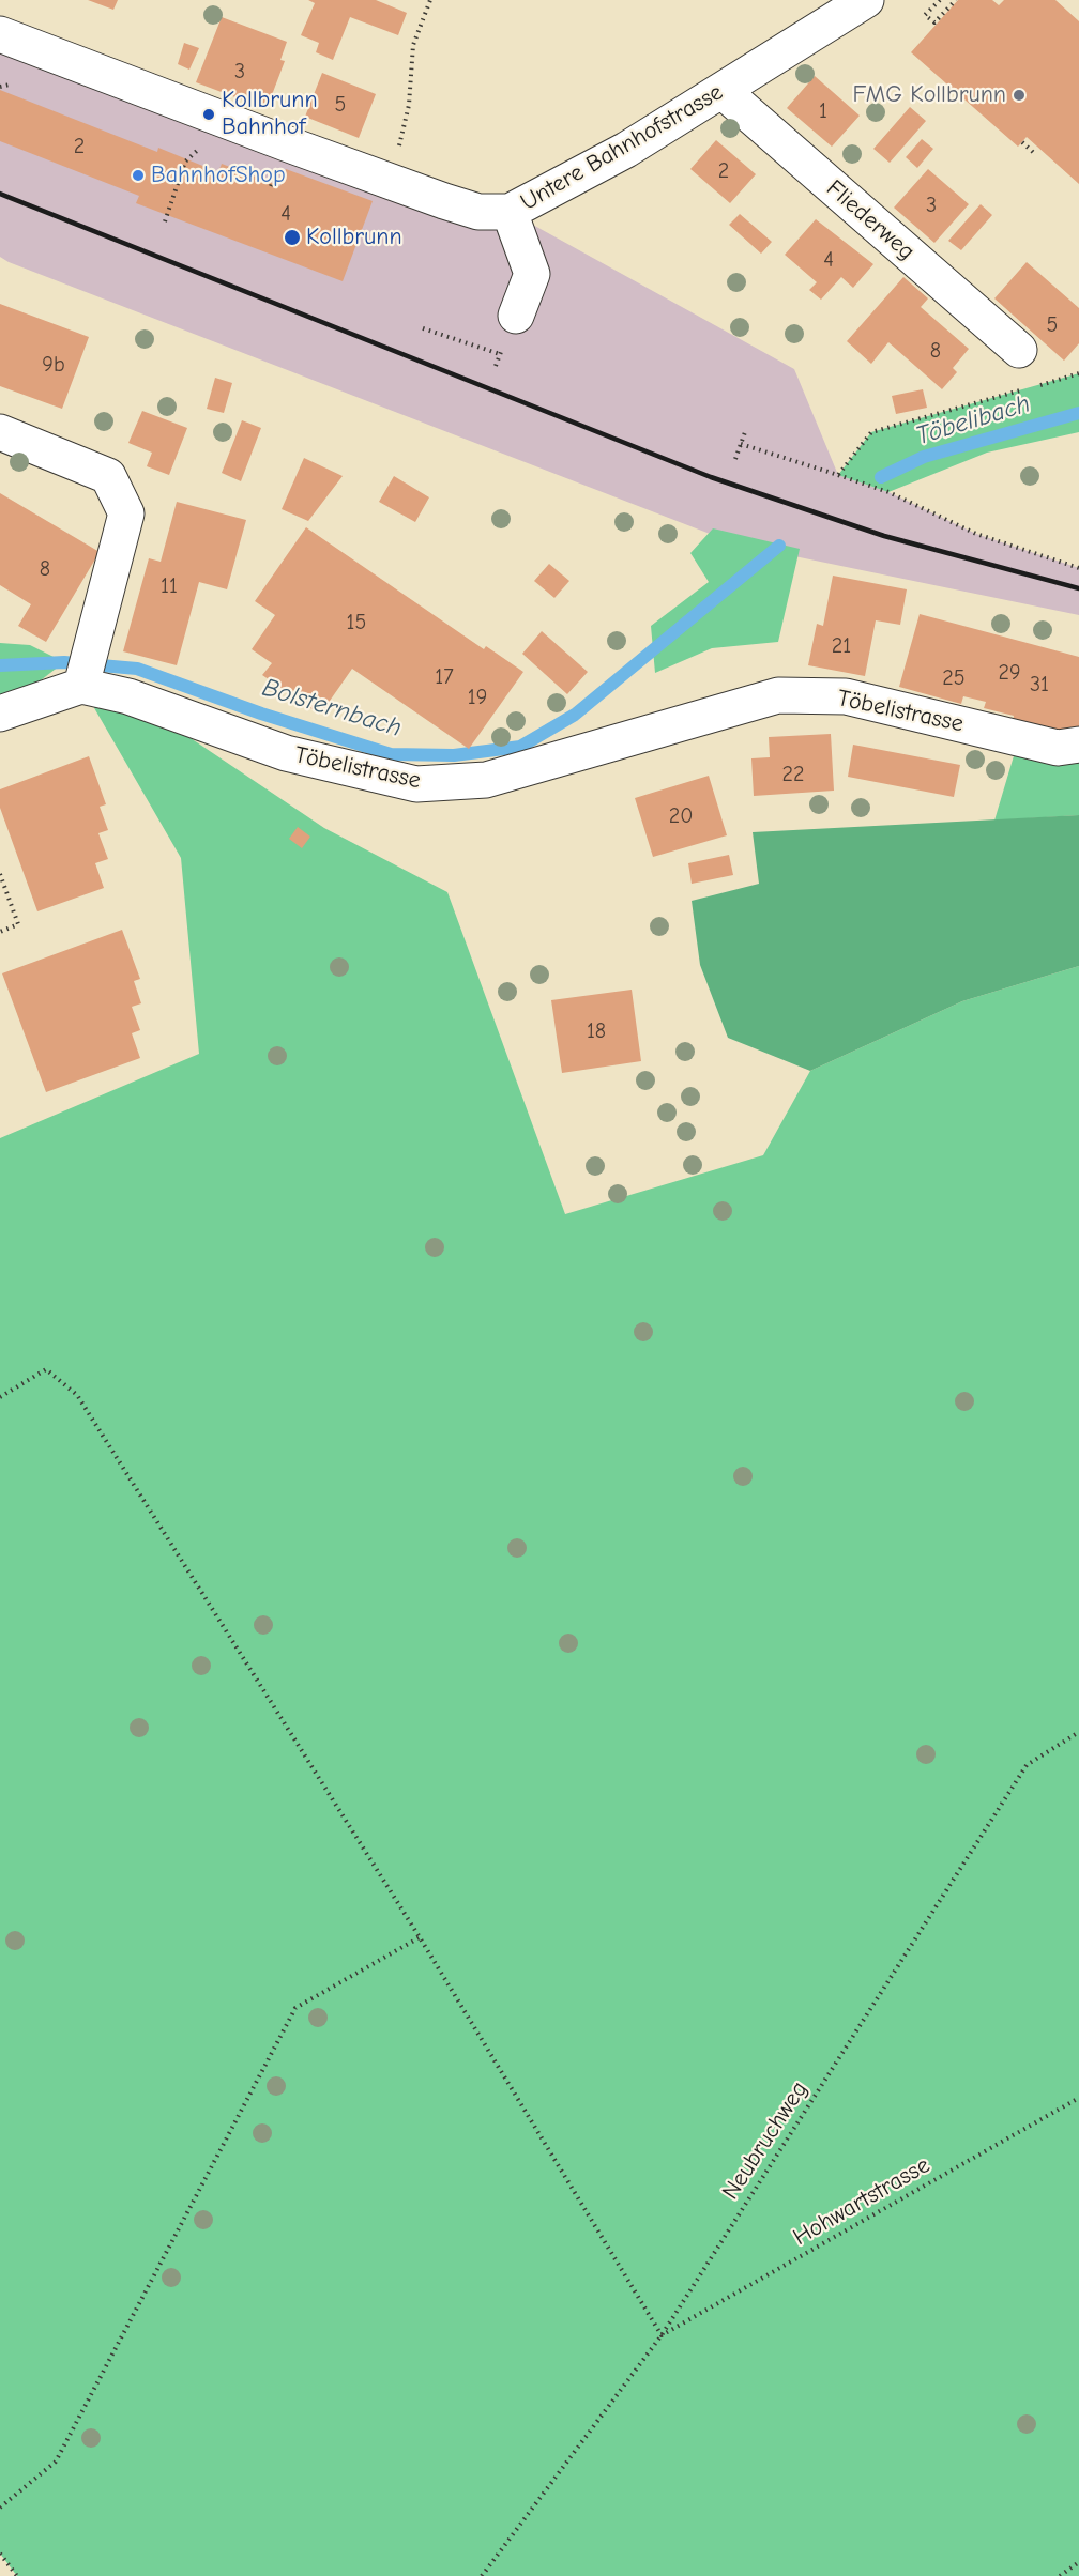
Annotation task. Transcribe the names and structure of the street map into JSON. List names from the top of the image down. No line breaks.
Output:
{"streets":{"street":["Untere Bahnhofstrasse","Fliederweg","Töbelistrasse"],"path":["Neubruchweg","Hohwartstrasse"]},"crossings":[["Untere Bahnhofstrasse","Fliederweg"],["Neubruchweg","Hohwartstrasse"]],"water":["Töbelibach","Bolsternbach"],"places":["FMG Kollbrunn","Kollbrunn Bahnhof","BahnhofShop","Kollbrunn"],"house_numbers":["3","5","1","2","2","3","4","4","5","8","9b","8","11","15","21","29","17","25","31","19","22","20","18"]}
